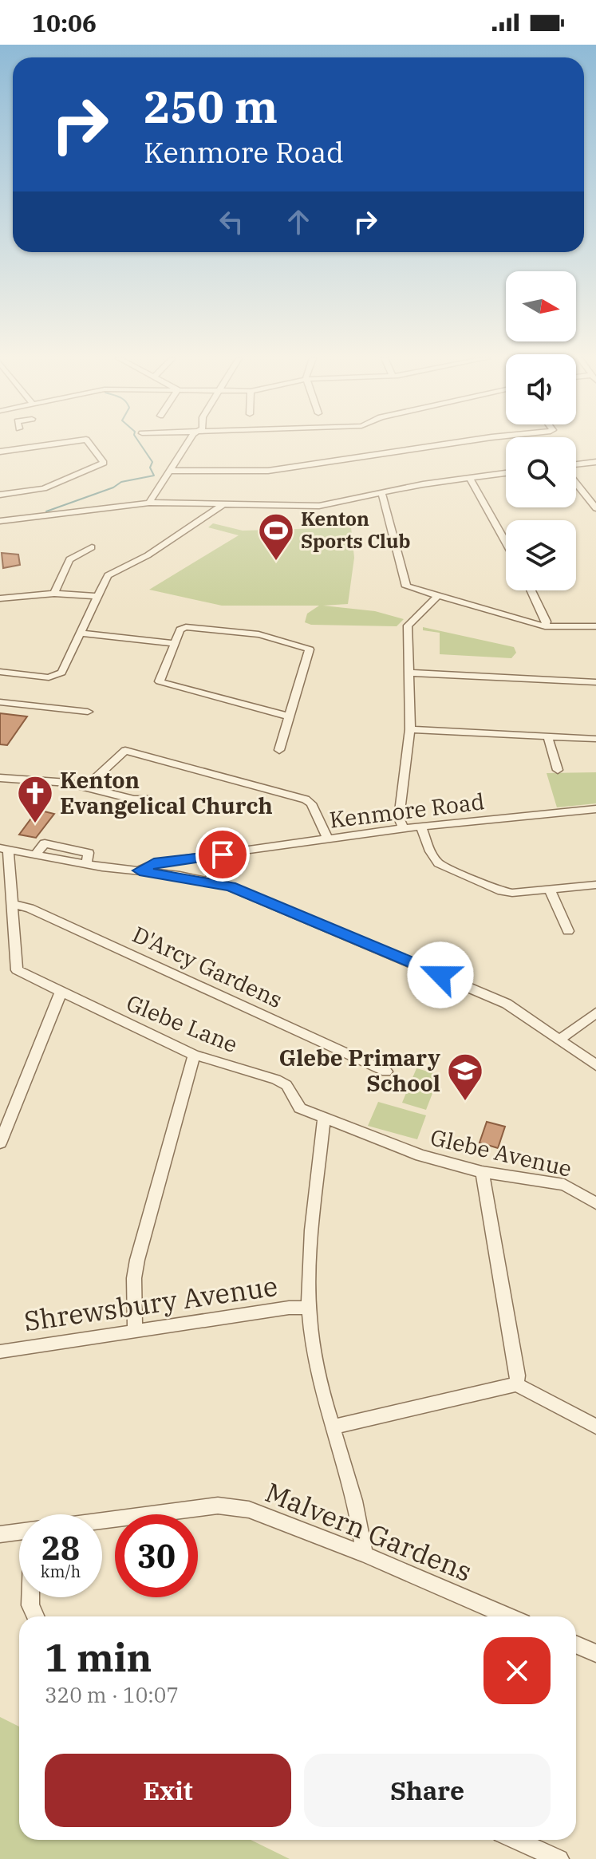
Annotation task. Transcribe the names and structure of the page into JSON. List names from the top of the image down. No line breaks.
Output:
{"streets":{"street":["Kenmore Road","D'Arcy Gardens","Glebe Lane","Glebe Avenue","Shrewsbury Avenue","Malvern Gardens"]},"crossings":[["D'Arcy Gardens","Glebe Lane"],["Glebe Lane","Glebe Avenue"]],"places":{"sports":["Kenton Sports Club"],"church":["Kenton Evangelical Church"],"school or university":["Glebe Primary School"]},"north":"right","page":{"status":"10:06","turn":["250 m","Kenmore Road"],"speed":"28 km/h","limit":"30","heading":["1 min","320 m · 10:07"],"buttons":["Exit","Share"]}}
